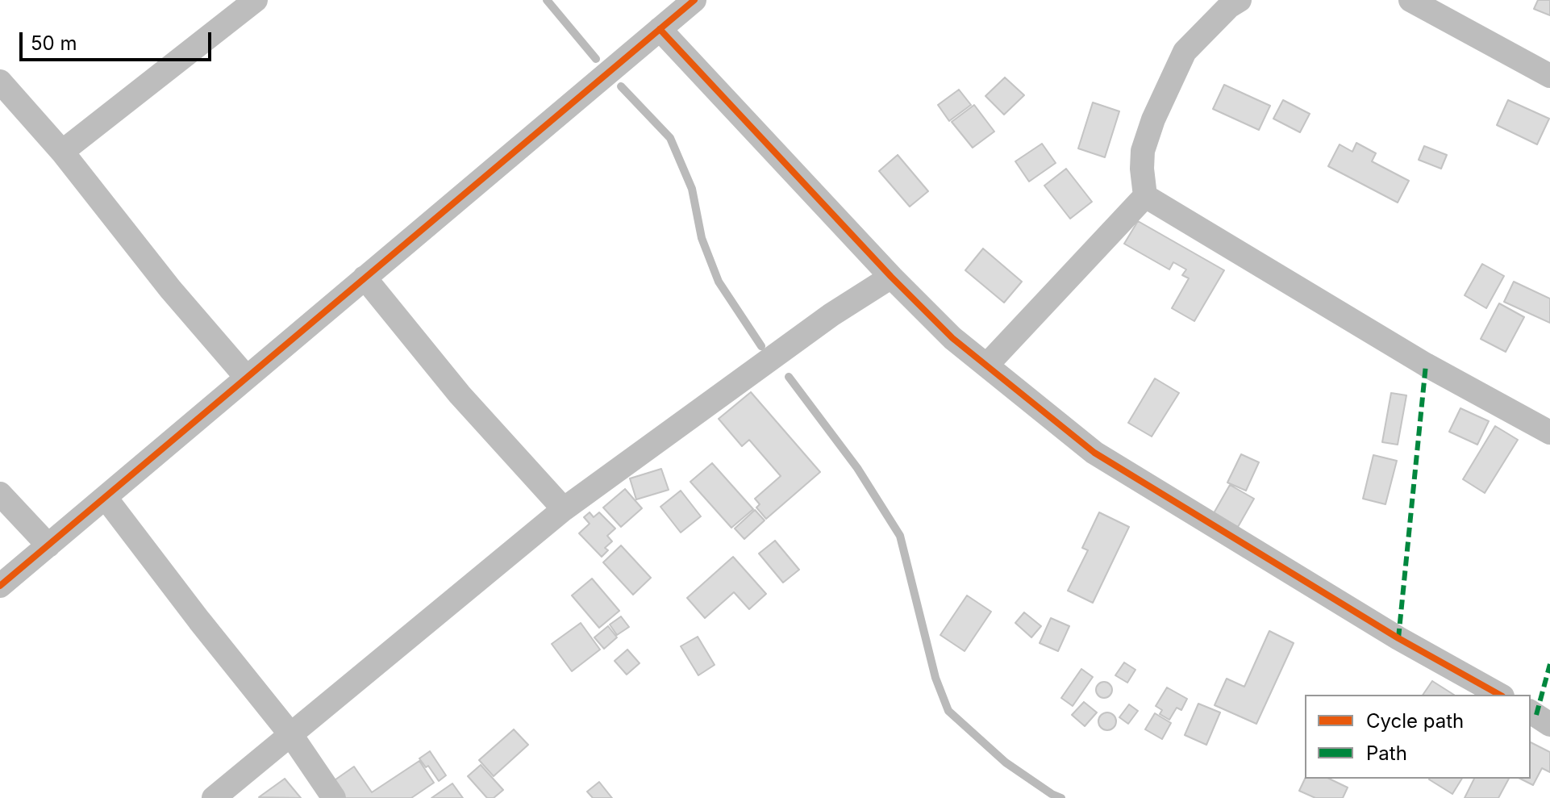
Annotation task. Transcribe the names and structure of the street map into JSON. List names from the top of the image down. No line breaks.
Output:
{"legend":["Cycle path","Path"],"scale_bar":"50 m"}
